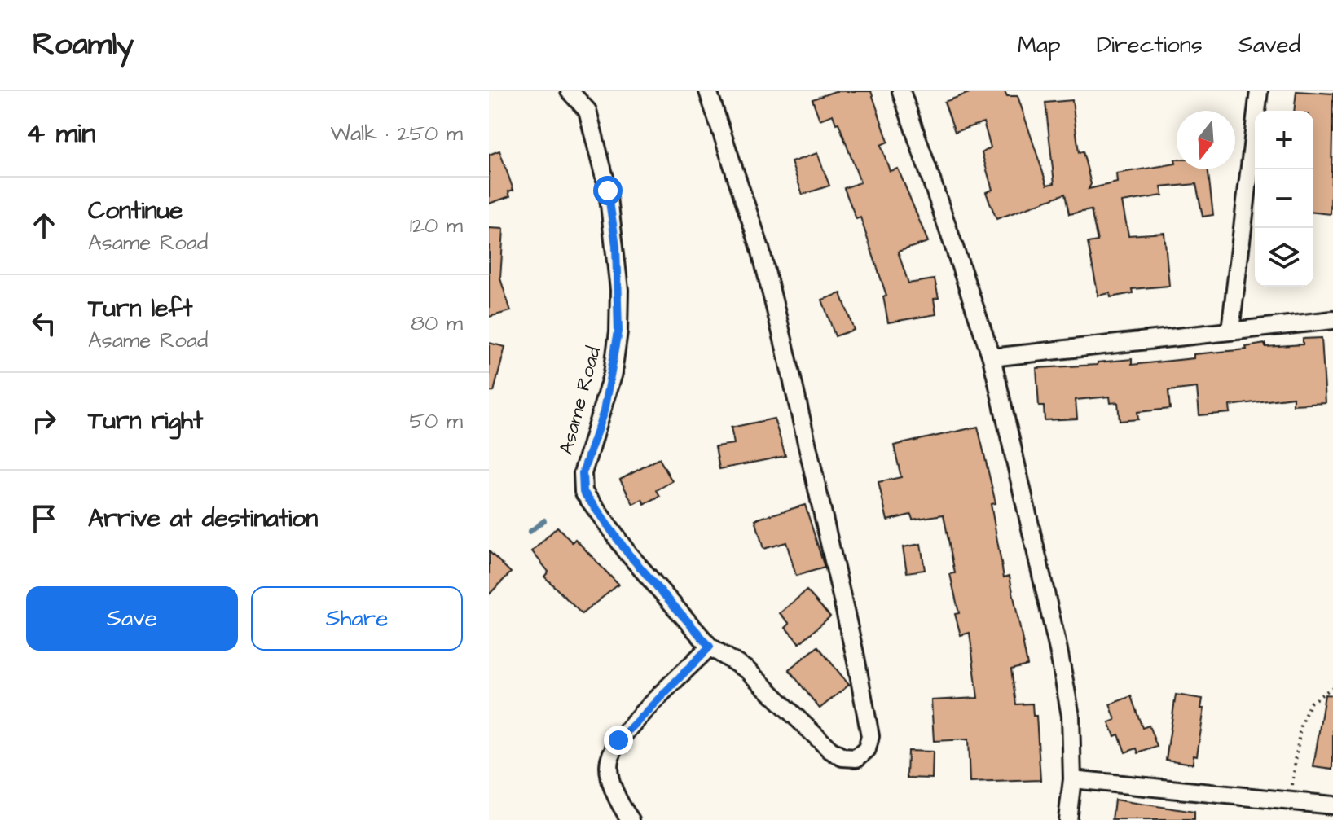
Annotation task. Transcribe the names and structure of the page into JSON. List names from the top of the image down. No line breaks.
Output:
{"streets":{"street":["Asame Road"]},"north":"bottom","page":{"header":"Roamly","nav":["Map","Directions","Saved"],"heading":["4 min","Walk · 250 m"],"map_buttons":["+","−"],"list":[["Continue","Asame Road","120 m"],["Turn left","Asame Road","80 m"],["Turn right","50 m"],"Arrive at destination"],"buttons":["Save","Share"]}}
